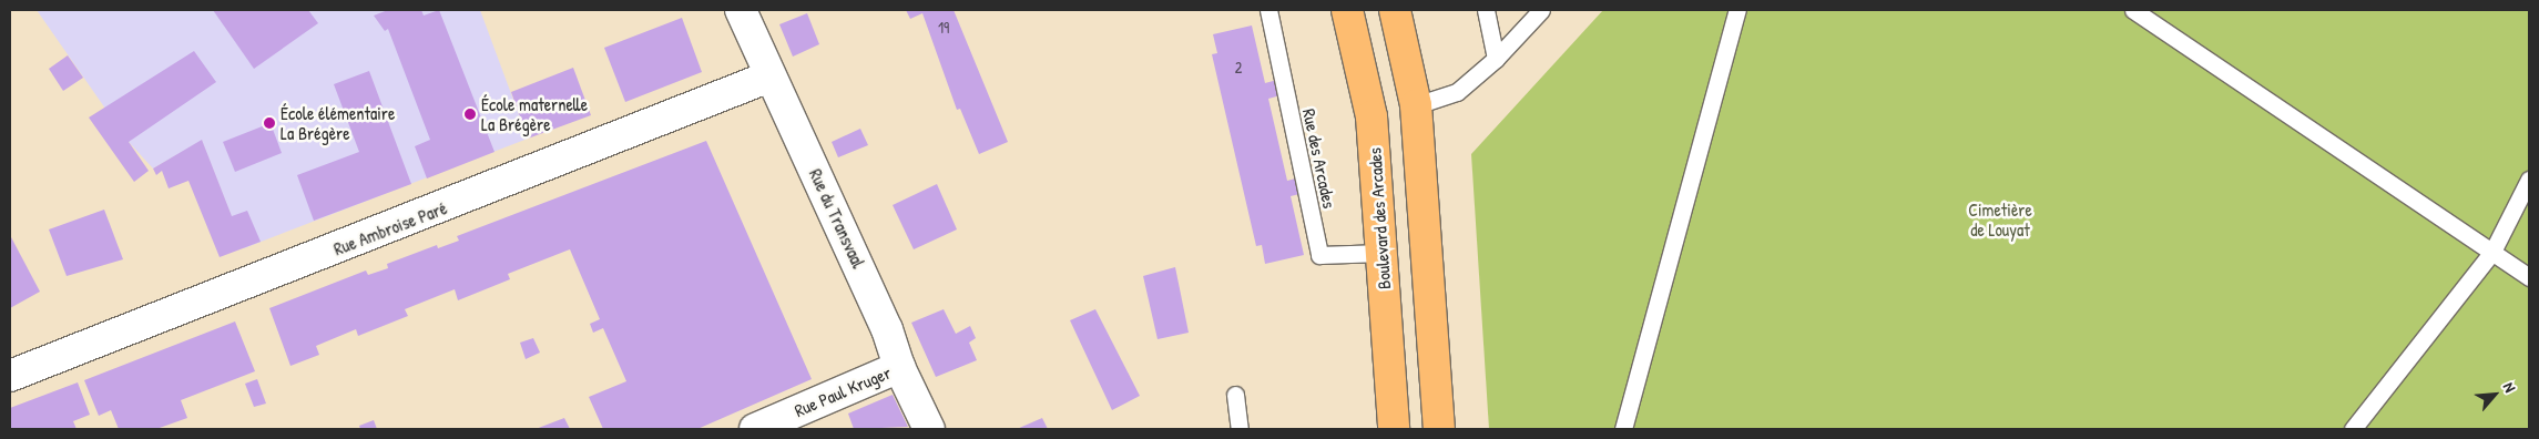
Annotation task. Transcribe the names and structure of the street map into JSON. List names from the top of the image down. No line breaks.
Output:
{"streets":{"main road":["Boulevard des Arcades"],"street":["Rue du Transvaal","Rue Ambroise Paré","Rue Paul Kruger"],"lane":["Rue des Arcades"]},"crossings":[["Rue des Arcades","Boulevard des Arcades"],["Rue du Transvaal","Rue Ambroise Paré"],["Rue du Transvaal","Rue Paul Kruger"]],"parks":["Cimetière de Louyat"],"places":["École maternelle La Brégère","École élémentaire La Brégère"],"house_numbers":["19","2"],"north":"top right"}
